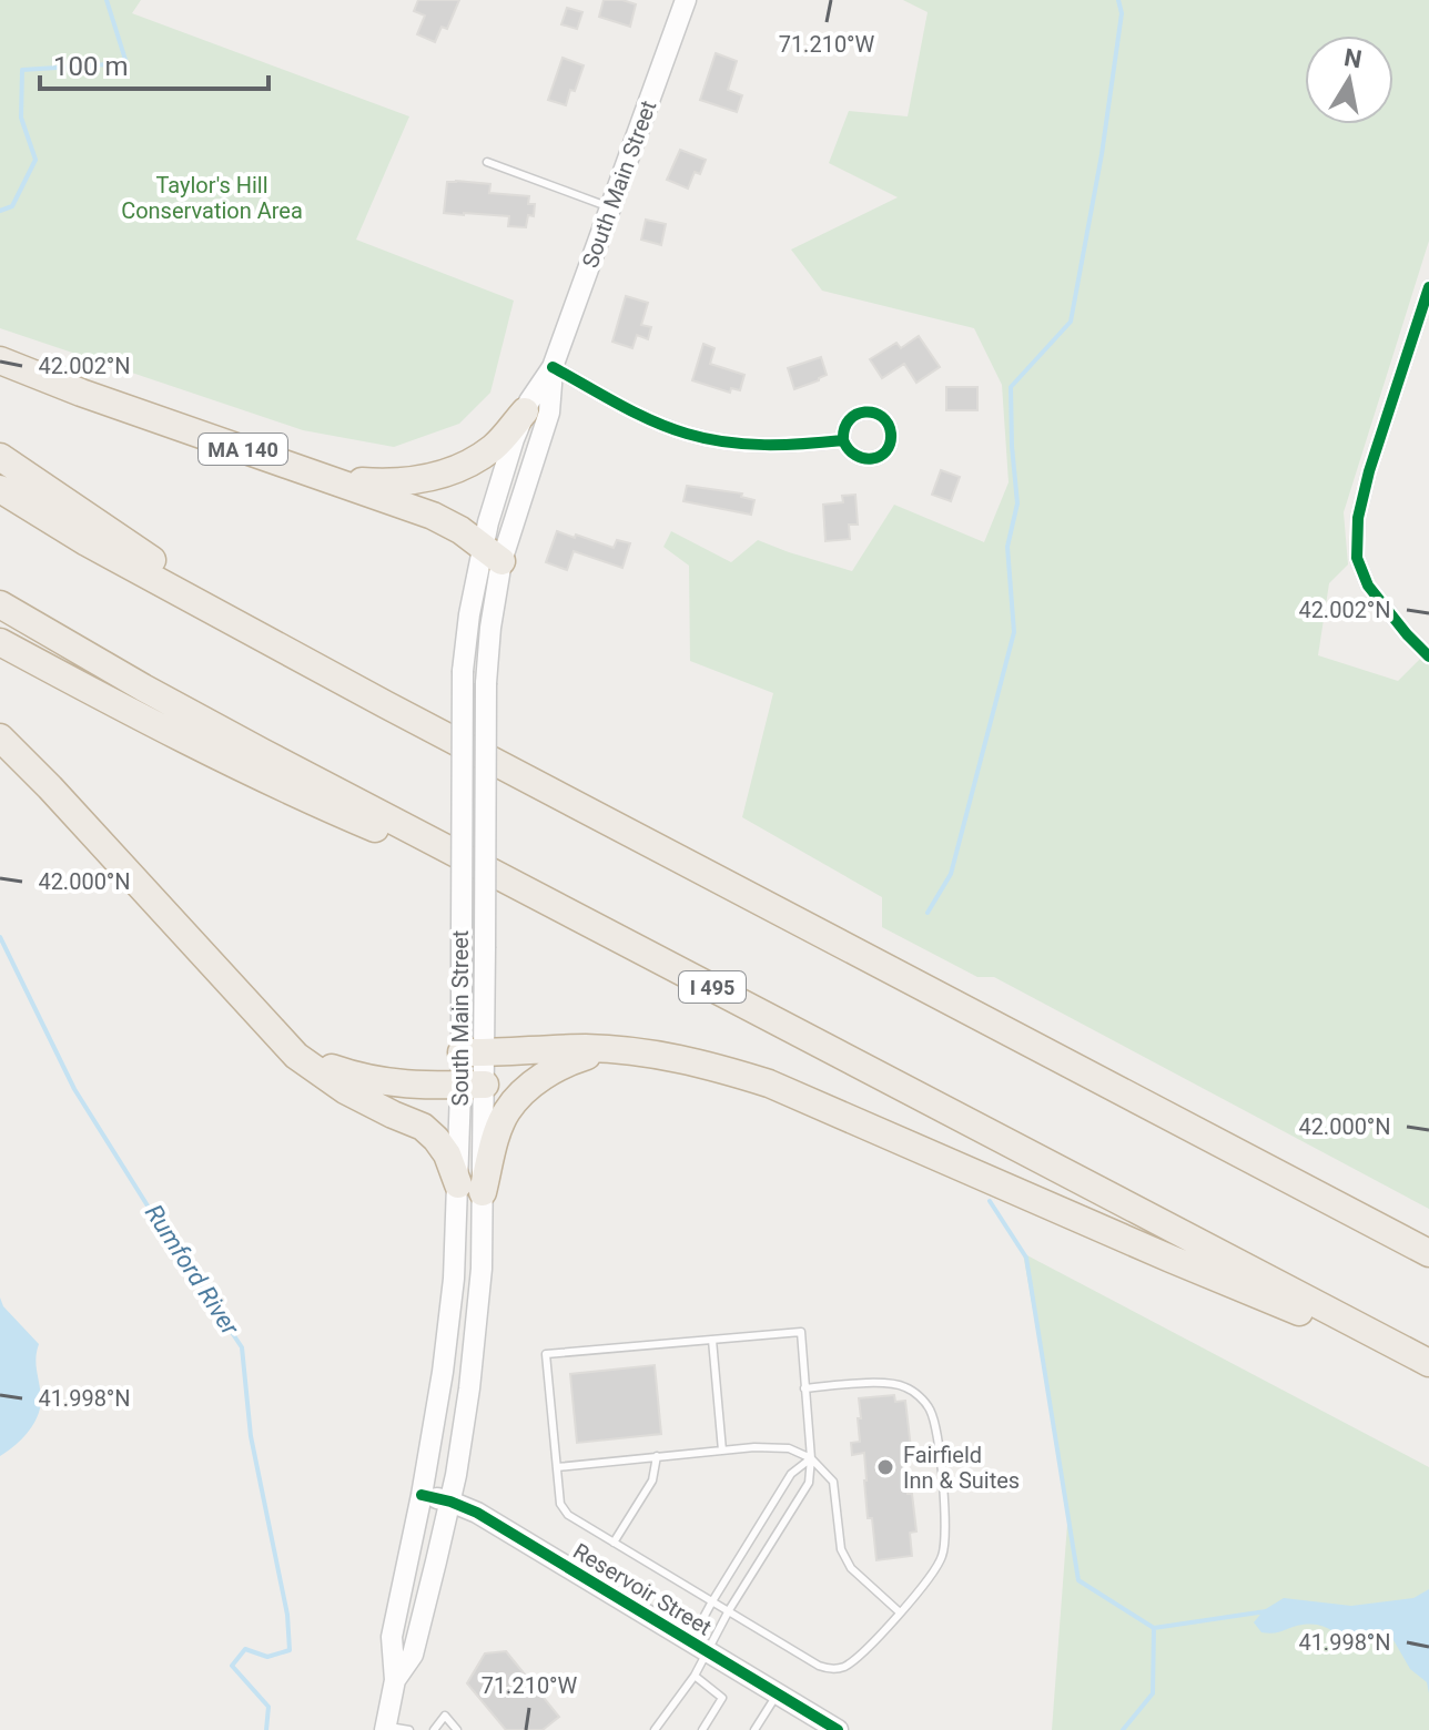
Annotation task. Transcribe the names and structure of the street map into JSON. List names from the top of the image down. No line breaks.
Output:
{"streets":{"highway":["MA 140","I 495"],"main road":["South Main Street","Reservoir Street"]},"crossings":[["South Main Street","MA 140"],["South Main Street","Reservoir Street"]],"water":["Rumford River"],"parks":["Taylor's Hill Conservation Area"],"places":["Fairfield Inn & Suites"],"scale_bar":"100 m","north":"top","coordinates":["71.210°W","42.002°N","42.000°N","41.998°N"]}
